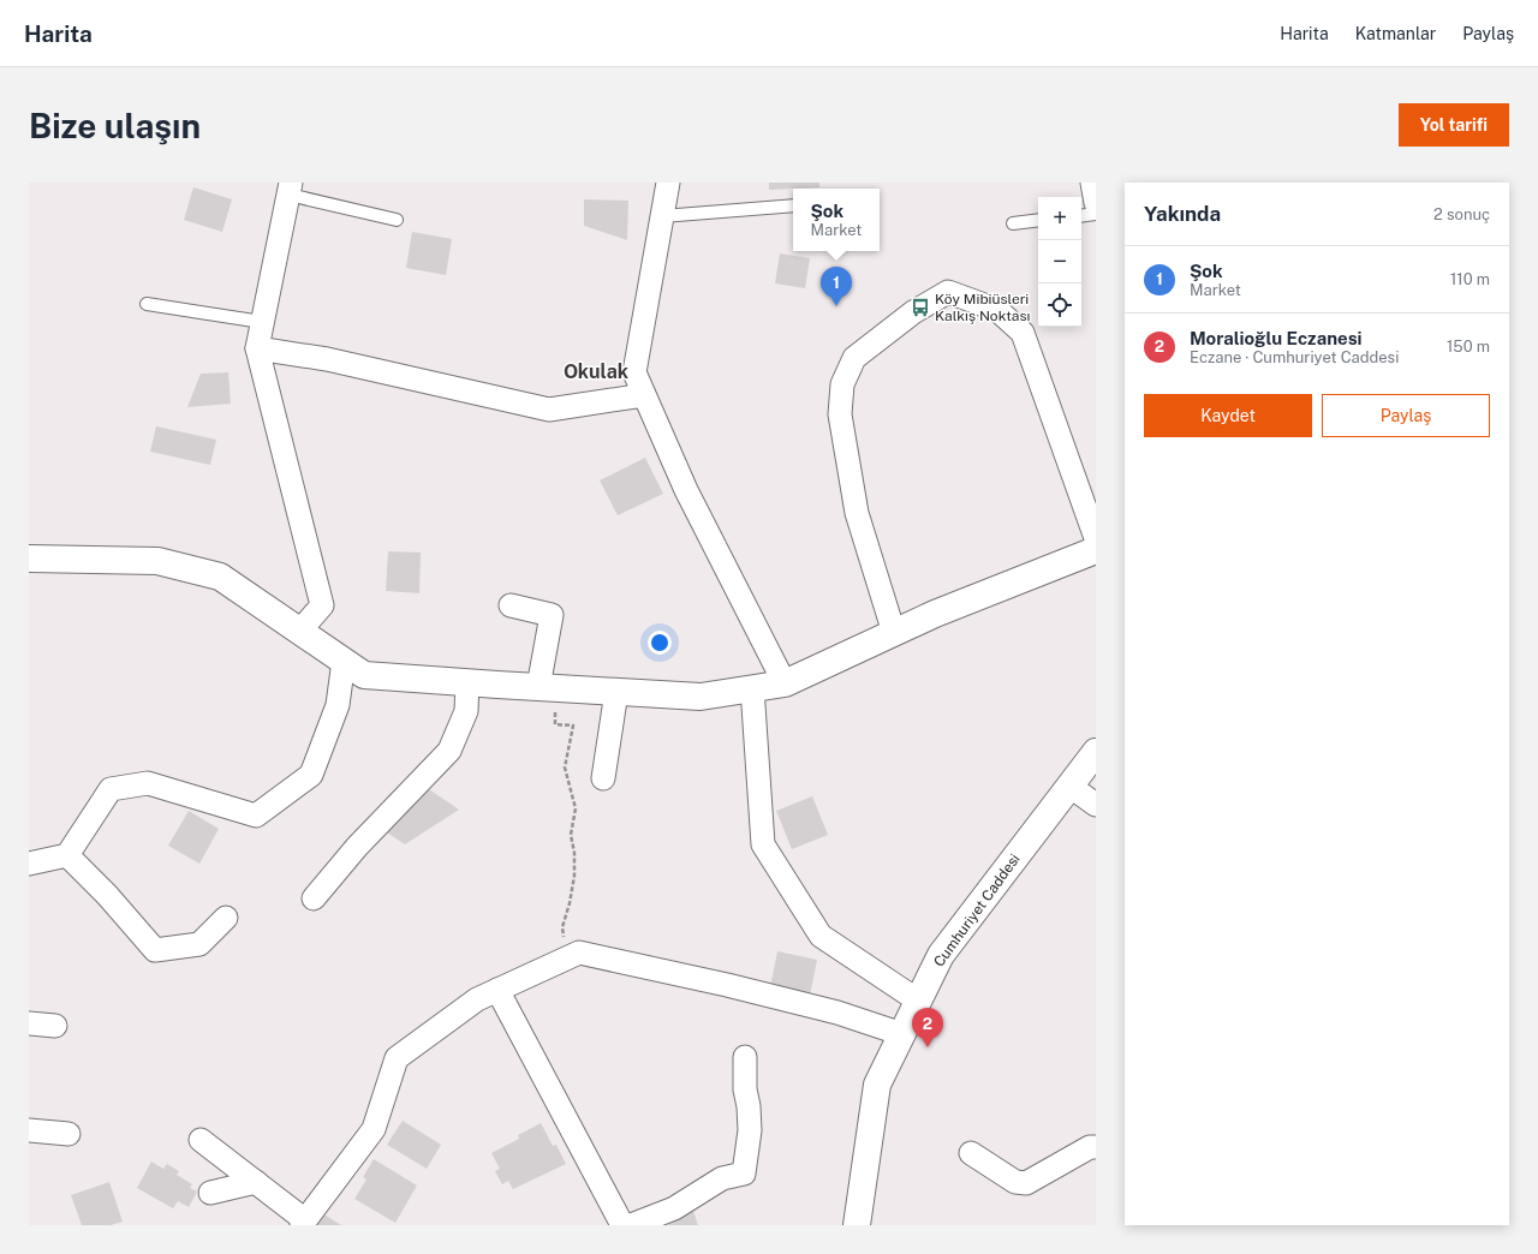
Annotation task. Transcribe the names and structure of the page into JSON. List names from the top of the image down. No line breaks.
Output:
{"streets":{"street":["Cumhuriyet Caddesi"]},"districts":["Okulak"],"places":{"bus stop":["Köy Mibiüsleri Kalkış Noktası"]},"page":{"header":"Harita","nav":["Harita","Katmanlar","Paylaş"],"buttons":["Yol tarifi",["Kaydet","Paylaş"]],"title":"Bize ulaşın","heading":["Yakında","2 sonuç"],"popup":["Şok","Market"],"map_buttons":["+","−"],"list":[{"mark":"1","name":"Şok","note":"Market","value":"110 m"},{"mark":"2","name":"Moralioğlu Eczanesi","note":"Eczane · Cumhuriyet Caddesi","value":"150 m"}],"pins":["1","2"]}}
